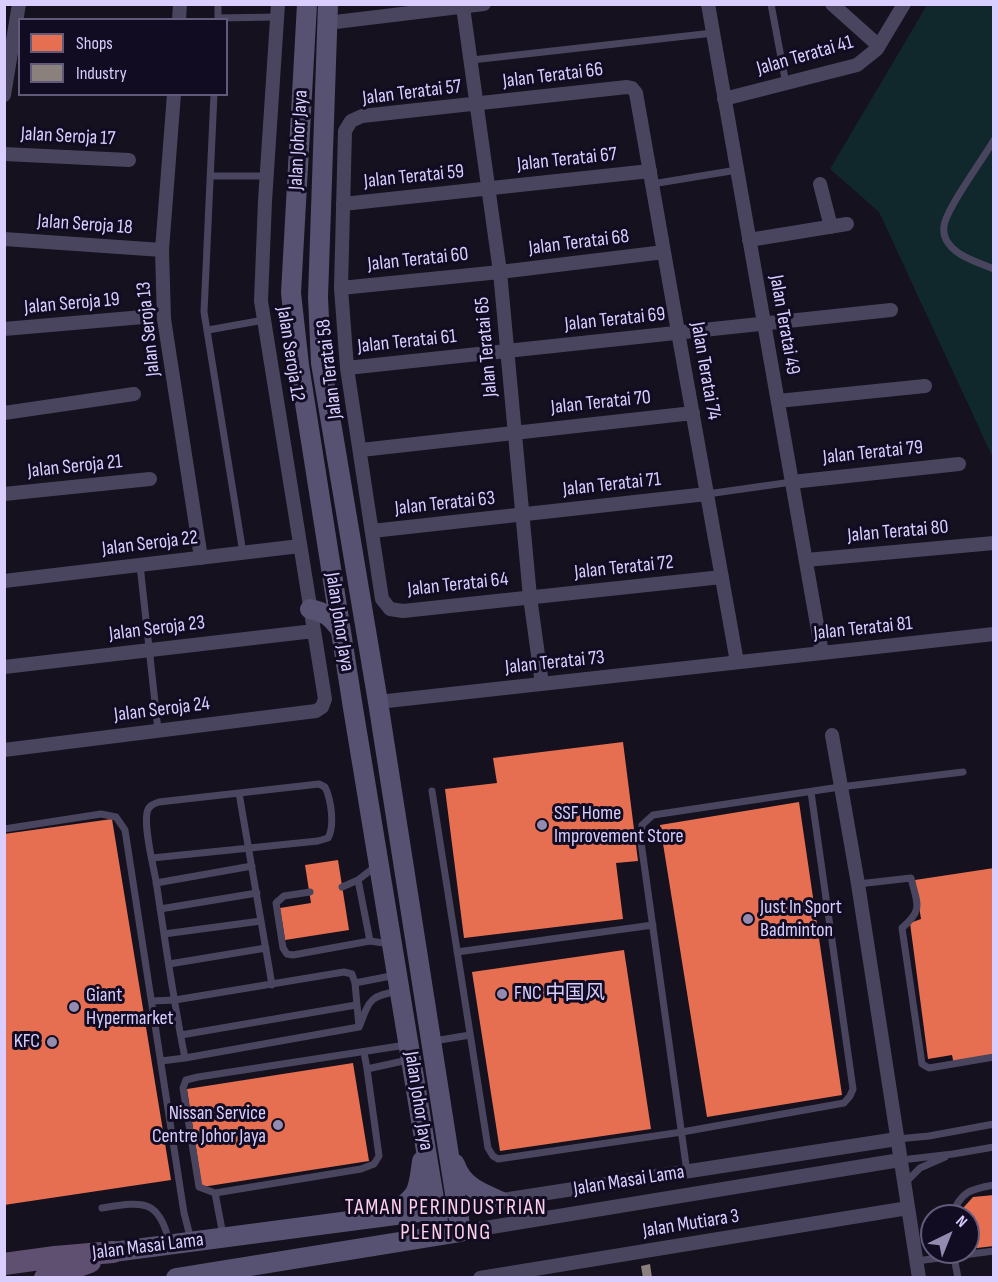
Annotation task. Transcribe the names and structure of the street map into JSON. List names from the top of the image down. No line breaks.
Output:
{"streets":{"main road":["Jalan Johor Jaya","Jalan Masai Lama"],"street":["Jalan Teratai 41","Jalan Teratai 66","Jalan Teratai 57","Jalan Seroja 17","Jalan Teratai 67","Jalan Teratai 59","Jalan Seroja 18","Jalan Teratai 68","Jalan Teratai 60","Jalan Seroja 19","Jalan Teratai 69","Jalan Teratai 49","Jalan Seroja 13","Jalan Teratai 61","Jalan Teratai 65","Jalan Seroja 12","Jalan Teratai 58","Jalan Teratai 74","Jalan Teratai 70","Jalan Teratai 79","Jalan Seroja 21","Jalan Teratai 71","Jalan Teratai 63","Jalan Teratai 80","Jalan Seroja 22","Jalan Teratai 72","Jalan Teratai 64","Jalan Seroja 23","Jalan Teratai 81","Jalan Teratai 73","Jalan Seroja 24","Jalan Mutiara 3"]},"crossings":[["Jalan Teratai 41","Jalan Teratai 49"],["Jalan Teratai 66","Jalan Teratai 57"],["Jalan Teratai 66","Jalan Teratai 65"],["Jalan Teratai 66","Jalan Teratai 74"],["Jalan Teratai 57","Jalan Teratai 65"],["Jalan Teratai 57","Jalan Teratai 58"],["Jalan Johor Jaya","Jalan Teratai 73"],["Jalan Johor Jaya","Jalan Masai Lama"],["Jalan Teratai 67","Jalan Teratai 59"],["Jalan Teratai 67","Jalan Teratai 65"],["Jalan Teratai 67","Jalan Teratai 74"],["Jalan Teratai 59","Jalan Teratai 65"],["Jalan Teratai 59","Jalan Teratai 58"],["Jalan Seroja 18","Jalan Seroja 13"],["Jalan Teratai 68","Jalan Teratai 60"],["Jalan Teratai 68","Jalan Teratai 65"],["Jalan Teratai 68","Jalan Teratai 74"],["Jalan Teratai 60","Jalan Teratai 65"],["Jalan Teratai 60","Jalan Teratai 58"],["Jalan Teratai 69","Jalan Teratai 49"],["Jalan Teratai 69","Jalan Teratai 61"],["Jalan Teratai 69","Jalan Teratai 65"],["Jalan Teratai 69","Jalan Teratai 74"],["Jalan Teratai 49","Jalan Teratai 79"],["Jalan Teratai 49","Jalan Teratai 80"],["Jalan Teratai 49","Jalan Teratai 81"],["Jalan Seroja 13","Jalan Seroja 22"],["Jalan Teratai 61","Jalan Teratai 65"],["Jalan Teratai 61","Jalan Teratai 58"],["Jalan Teratai 65","Jalan Teratai 70"],["Jalan Teratai 65","Jalan Teratai 71"],["Jalan Teratai 65","Jalan Teratai 63"],["Jalan Teratai 65","Jalan Teratai 72"],["Jalan Teratai 65","Jalan Teratai 64"],["Jalan Teratai 65","Jalan Teratai 73"],["Jalan Seroja 12","Jalan Seroja 22"],["Jalan Seroja 12","Jalan Seroja 23"],["Jalan Seroja 12","Jalan Seroja 24"],["Jalan Teratai 58","Jalan Teratai 70"],["Jalan Teratai 58","Jalan Teratai 63"],["Jalan Teratai 58","Jalan Teratai 64"],["Jalan Teratai 74","Jalan Teratai 70"],["Jalan Teratai 74","Jalan Teratai 71"],["Jalan Teratai 74","Jalan Teratai 72"],["Jalan Teratai 74","Jalan Teratai 81"],["Jalan Teratai 74","Jalan Teratai 73"],["Jalan Teratai 71","Jalan Teratai 63"],["Jalan Teratai 72","Jalan Teratai 64"],["Jalan Teratai 81","Jalan Teratai 73"]],"districts":["TAMAN PERINDUSTRIAN PLENTONG"],"places":["SSF Home Improvement Store","Just In Sport Badminton","FNC 中国风","Giant Hypermarket","KFC","Nissan Service Centre Johor Jaya"],"legend":["Shops","Industry"],"north":"top right"}
